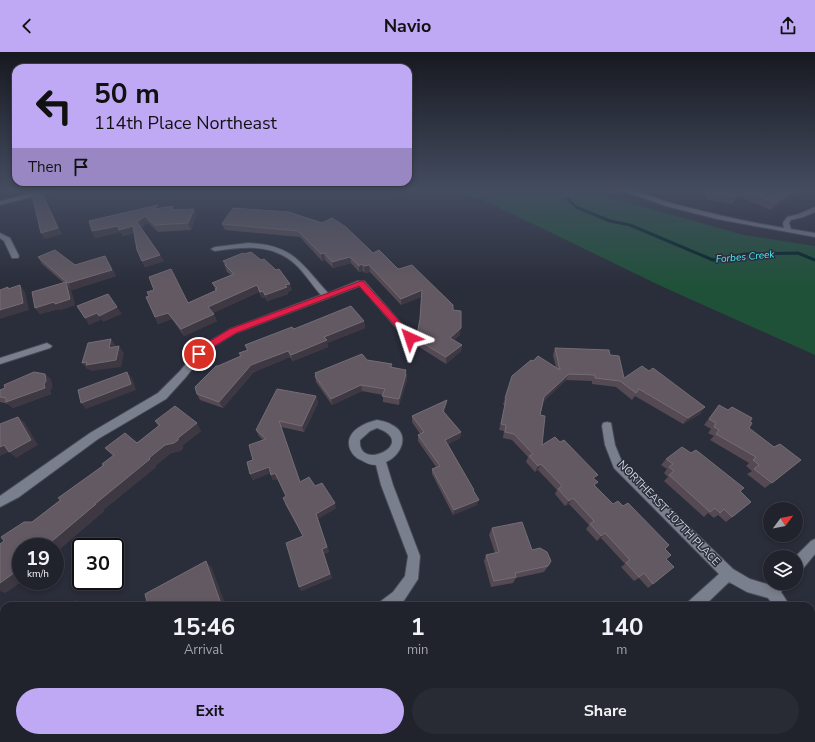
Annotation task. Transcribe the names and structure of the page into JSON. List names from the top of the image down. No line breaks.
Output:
{"streets":{"street":["NORTHEAST 107TH PLACE"]},"water":["Forbes Creek"],"north":"top right","page":{"header":"Navio","turn":["50 m","114th Place Northeast"],"then":"Then","speed":"19 km/h","limit":"30","eta":["15:46","Arrival","1","min","140","m"],"buttons":["Exit","Share"]}}
